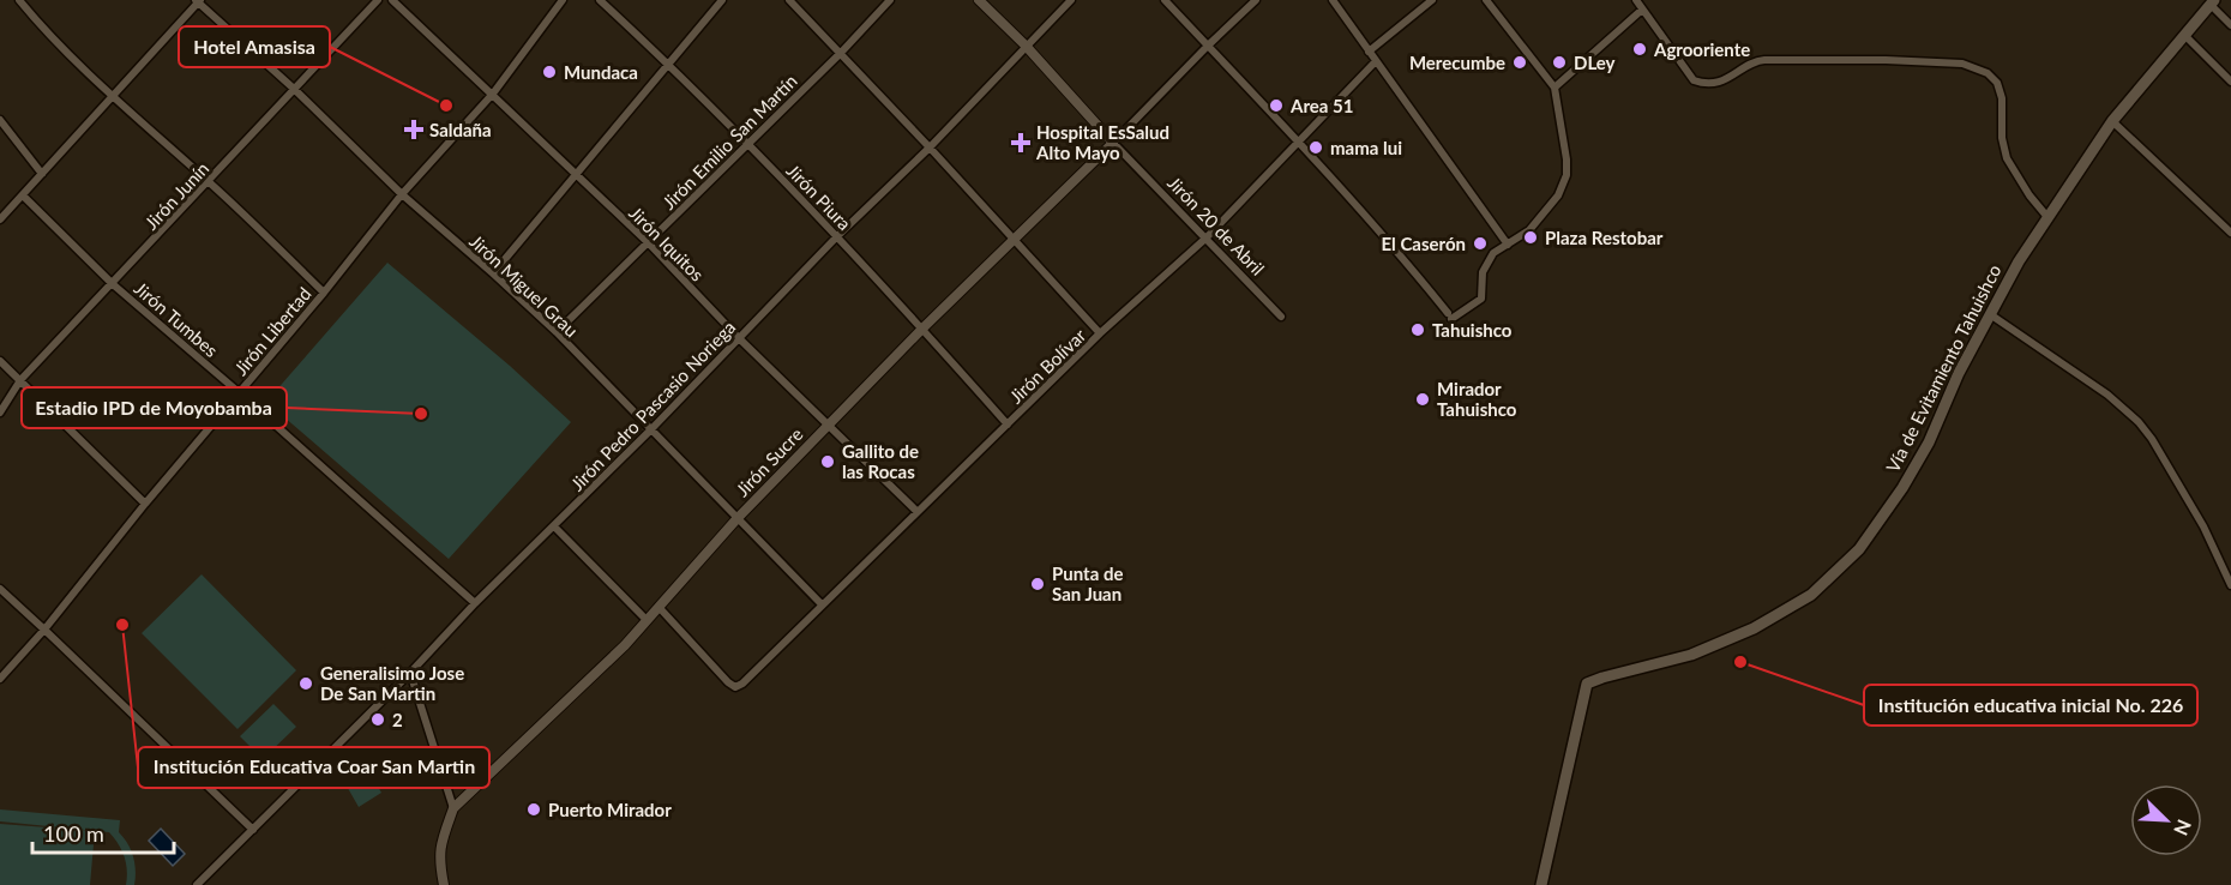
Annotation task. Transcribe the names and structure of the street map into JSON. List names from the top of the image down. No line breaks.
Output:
{"streets":{"main road":["Vía de Evitamiento Tahuishco"],"street":["Jirón Emilio San Martín","Jirón Junín","Jirón Piura","Jirón 20 de Abril","Jirón Iquitos","Jirón Miguel Grau","Jirón Tumbes","Jirón Libertad","Jirón Bolívar","Jirón Pedro Pascasio Noriega","Jirón Sucre"]},"crossings":[["Jirón Emilio San Martín","Jirón Piura"],["Jirón Emilio San Martín","Jirón Iquitos"],["Jirón Emilio San Martín","Jirón Miguel Grau"],["Jirón Junín","Jirón Miguel Grau"],["Jirón Junín","Jirón Tumbes"],["Jirón Piura","Jirón Bolívar"],["Jirón Piura","Jirón Pedro Pascasio Noriega"],["Jirón Piura","Jirón Sucre"],["Jirón 20 de Abril","Jirón Bolívar"],["Jirón 20 de Abril","Jirón Pedro Pascasio Noriega"],["Jirón 20 de Abril","Jirón Sucre"],["Jirón Iquitos","Jirón Libertad"],["Jirón Iquitos","Jirón Bolívar"],["Jirón Iquitos","Jirón Pedro Pascasio Noriega"],["Jirón Iquitos","Jirón Sucre"],["Jirón Miguel Grau","Jirón Libertad"],["Jirón Miguel Grau","Jirón Bolívar"],["Jirón Miguel Grau","Jirón Pedro Pascasio Noriega"],["Jirón Miguel Grau","Jirón Sucre"],["Jirón Tumbes","Jirón Libertad"],["Jirón Tumbes","Jirón Pedro Pascasio Noriega"],["Jirón Bolívar","Jirón Sucre"]],"places":{"other":["Agrooriente","Merecumbe","DLey","Mundaca","Hotel Amasisa","Area 51","mama lui","Plaza Restobar","El Caserón","Tahuishco","Mirador Tahuishco","Estadio IPD de Moyobamba","Gallito de las Rocas","Punta de San Juan","Institución Educativa Coar San Martin","Institución educativa inicial No. 226","Generalisimo Jose De San Martin","2","Puerto Mirador"],"health":["Saldaña","Hospital EsSalud Alto Mayo"]},"scale_bar":"100 m","north":"bottom right"}
